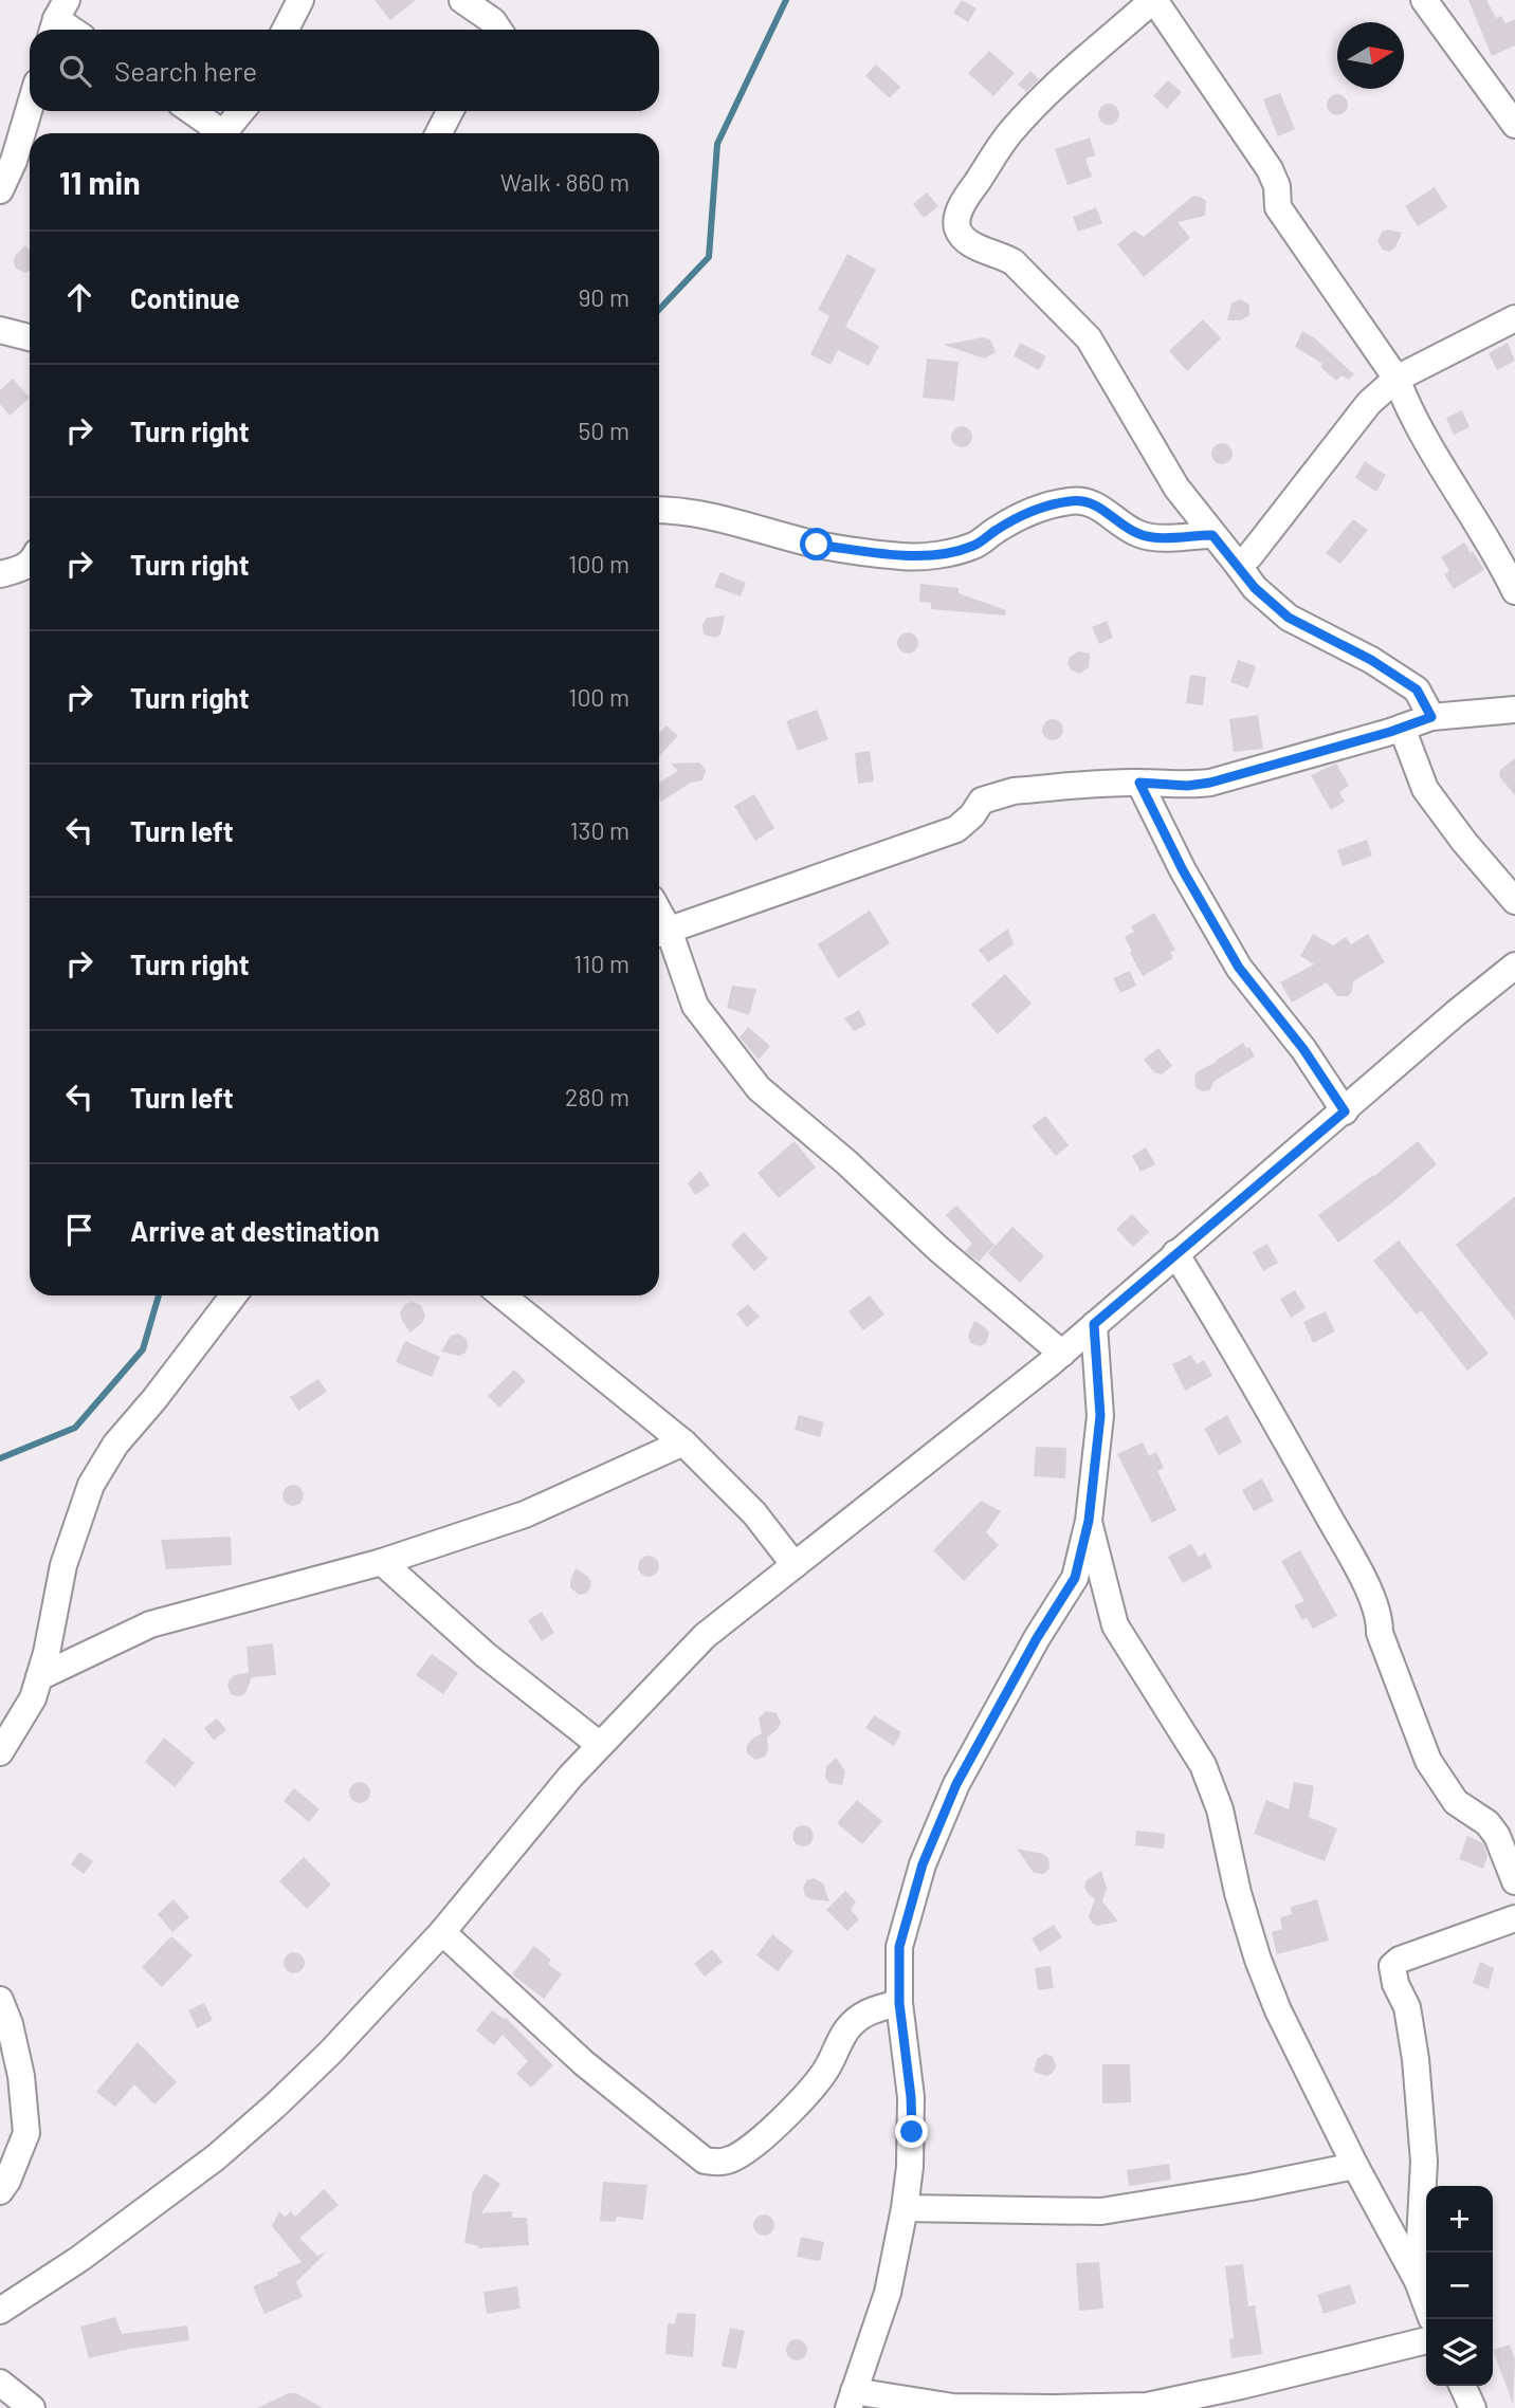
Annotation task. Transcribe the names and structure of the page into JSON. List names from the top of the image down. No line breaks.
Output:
{"north":"right","page":{"search":"Search here","heading":["11 min","Walk · 860 m"],"list":[["Continue","90 m"],["Turn right","50 m"],["Turn right","100 m"],["Turn right","100 m"],["Turn left","130 m"],["Turn right","110 m"],["Turn left","280 m"],"Arrive at destination"],"map_buttons":["+","−"]}}
